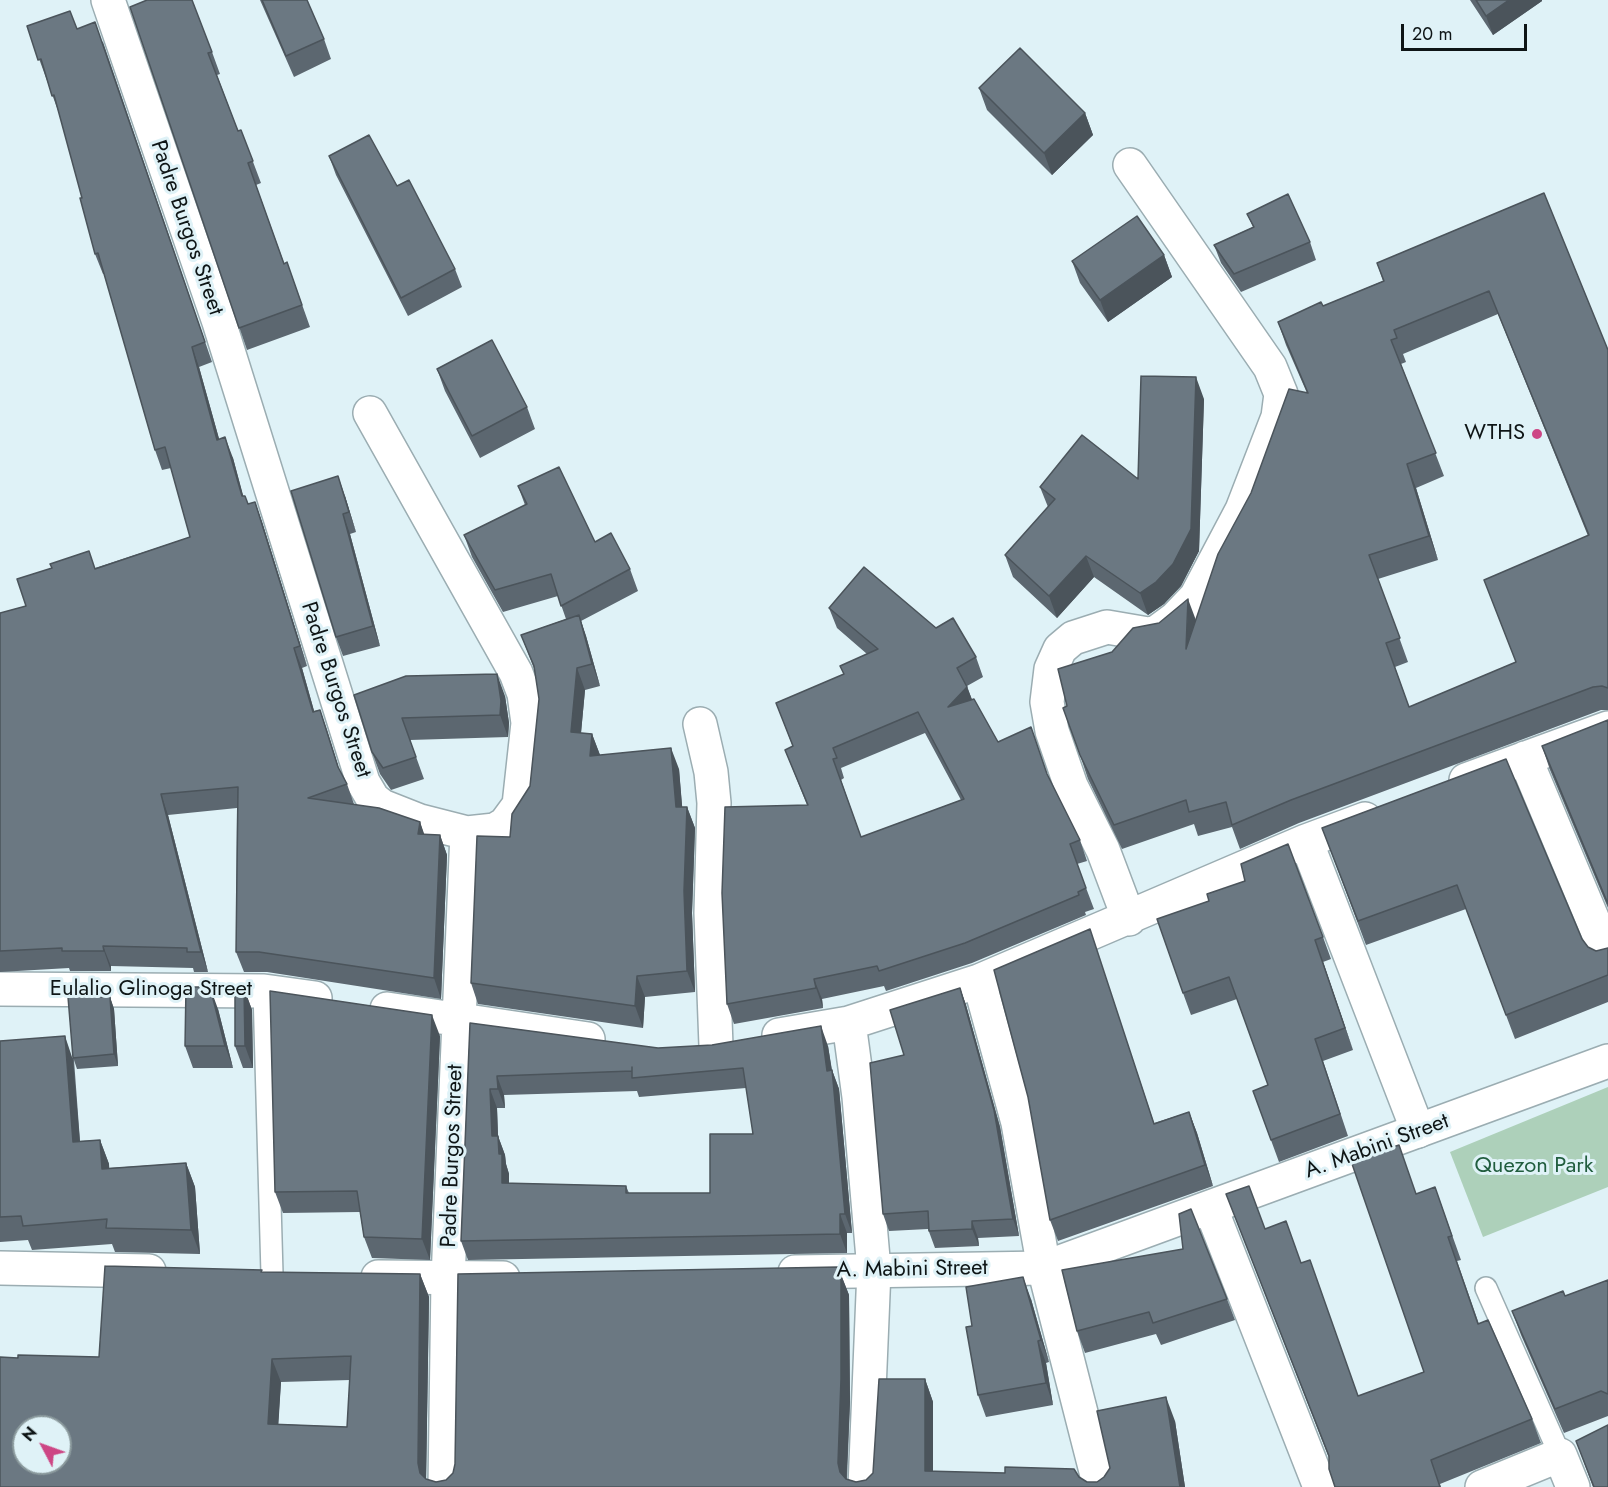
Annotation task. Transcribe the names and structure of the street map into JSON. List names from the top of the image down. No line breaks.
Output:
{"streets":{"street":["Padre Burgos Street","Eulalio Glinoga Street","A. Mabini Street"]},"crossings":[["Padre Burgos Street","Eulalio Glinoga Street"]],"parks":["Quezon Park"],"places":["WTHS"],"scale_bar":"20 m","north":"top left"}
